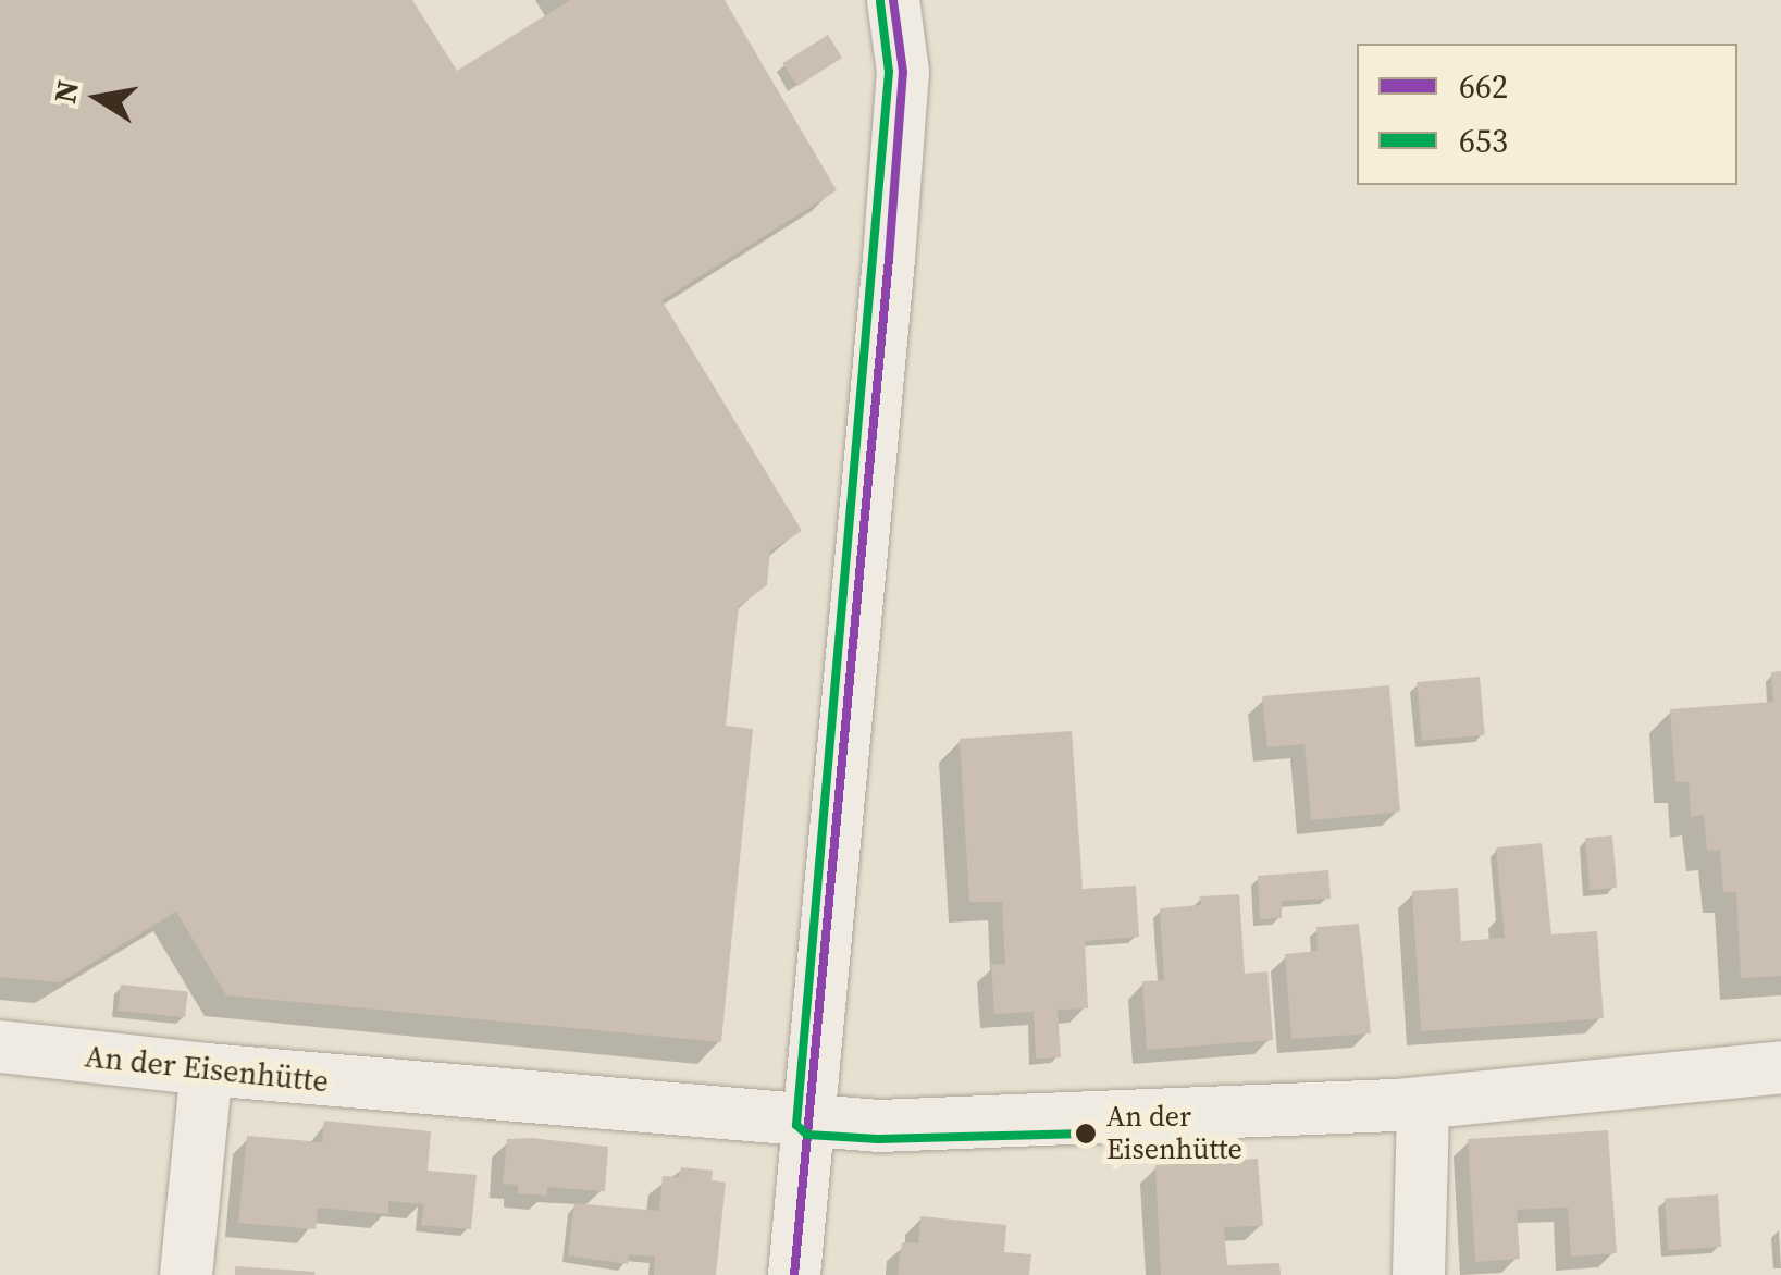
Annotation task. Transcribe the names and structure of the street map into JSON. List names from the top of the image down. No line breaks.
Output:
{"streets":{"street":["An der Eisenhütte"]},"places":["An der Eisenhütte"],"lines":["transit line 662","transit line 653"],"legend":["662","653"],"north":"left"}
